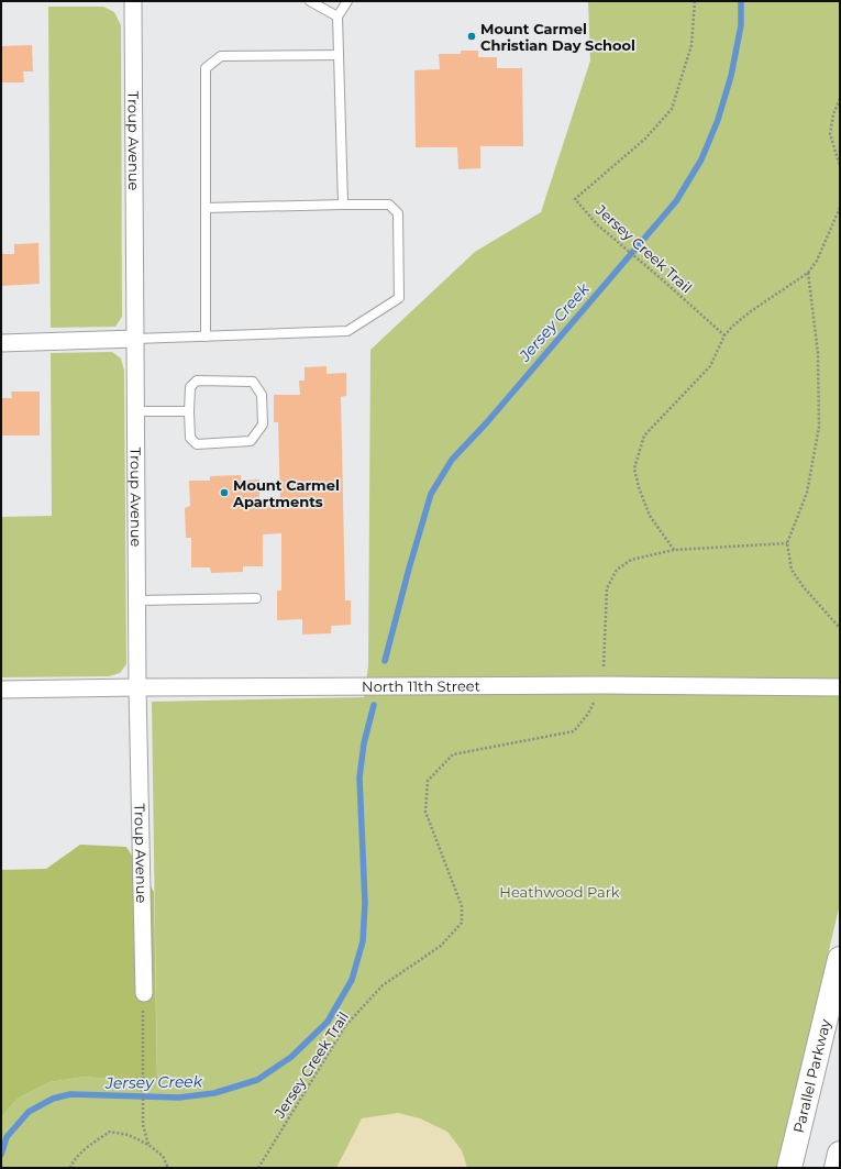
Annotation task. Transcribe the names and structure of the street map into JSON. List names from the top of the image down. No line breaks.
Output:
{"streets":{"main road":["Parallel Parkway"],"street":["Troup Avenue","North 11th Street"],"path":["Jersey Creek Trail"]},"crossings":[["Troup Avenue","North 11th Street"],["Jersey Creek Trail","North 11th Street"]],"water":["Jersey Creek"],"parks":["Heathwood Park"],"places":["Mount Carmel Christian Day School","Mount Carmel Apartments"]}
